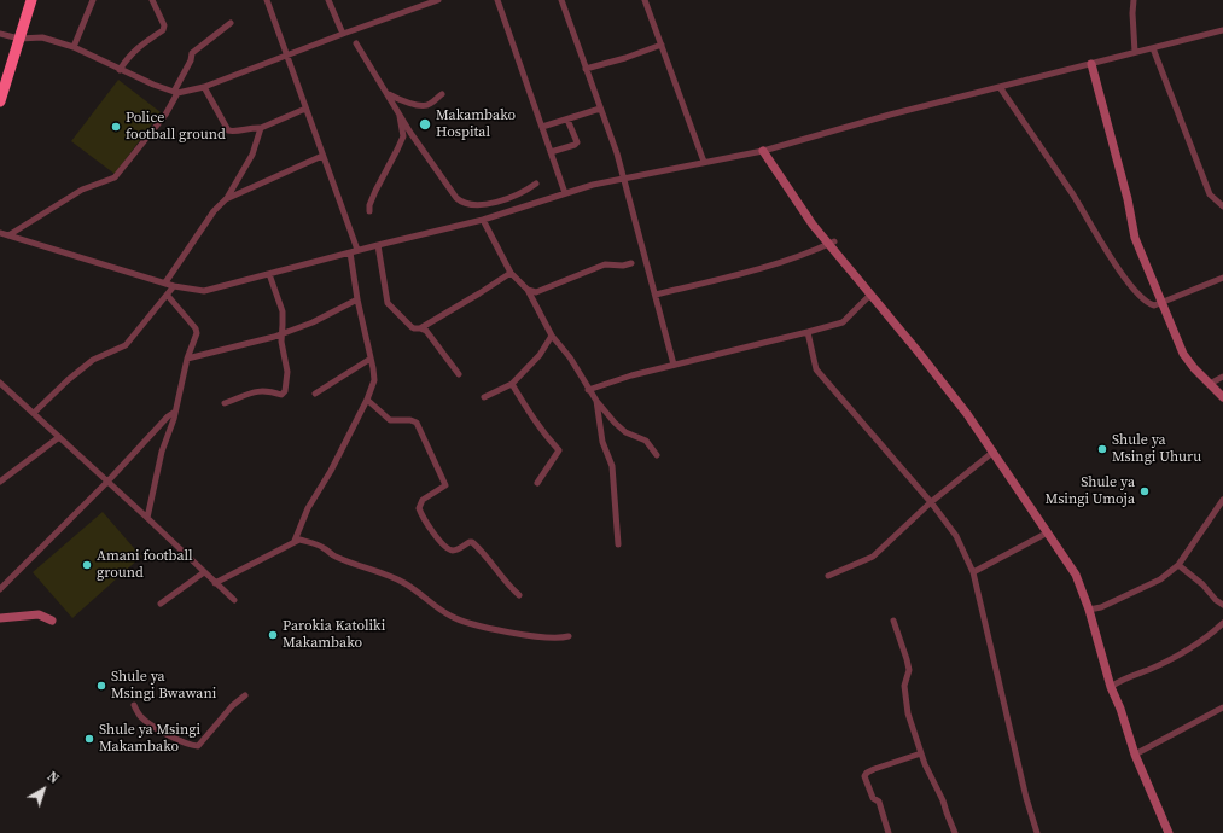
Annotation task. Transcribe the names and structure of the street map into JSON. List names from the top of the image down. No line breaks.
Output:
{"places":["Makambako Hospital","Police football ground","Shule ya Msingi Uhuru","Shule ya Msingi Umoja","Amani football ground","Parokia Katoliki Makambako","Shule ya Msingi Bwawani","Shule ya Msingi Makambako"],"north":"top right"}
